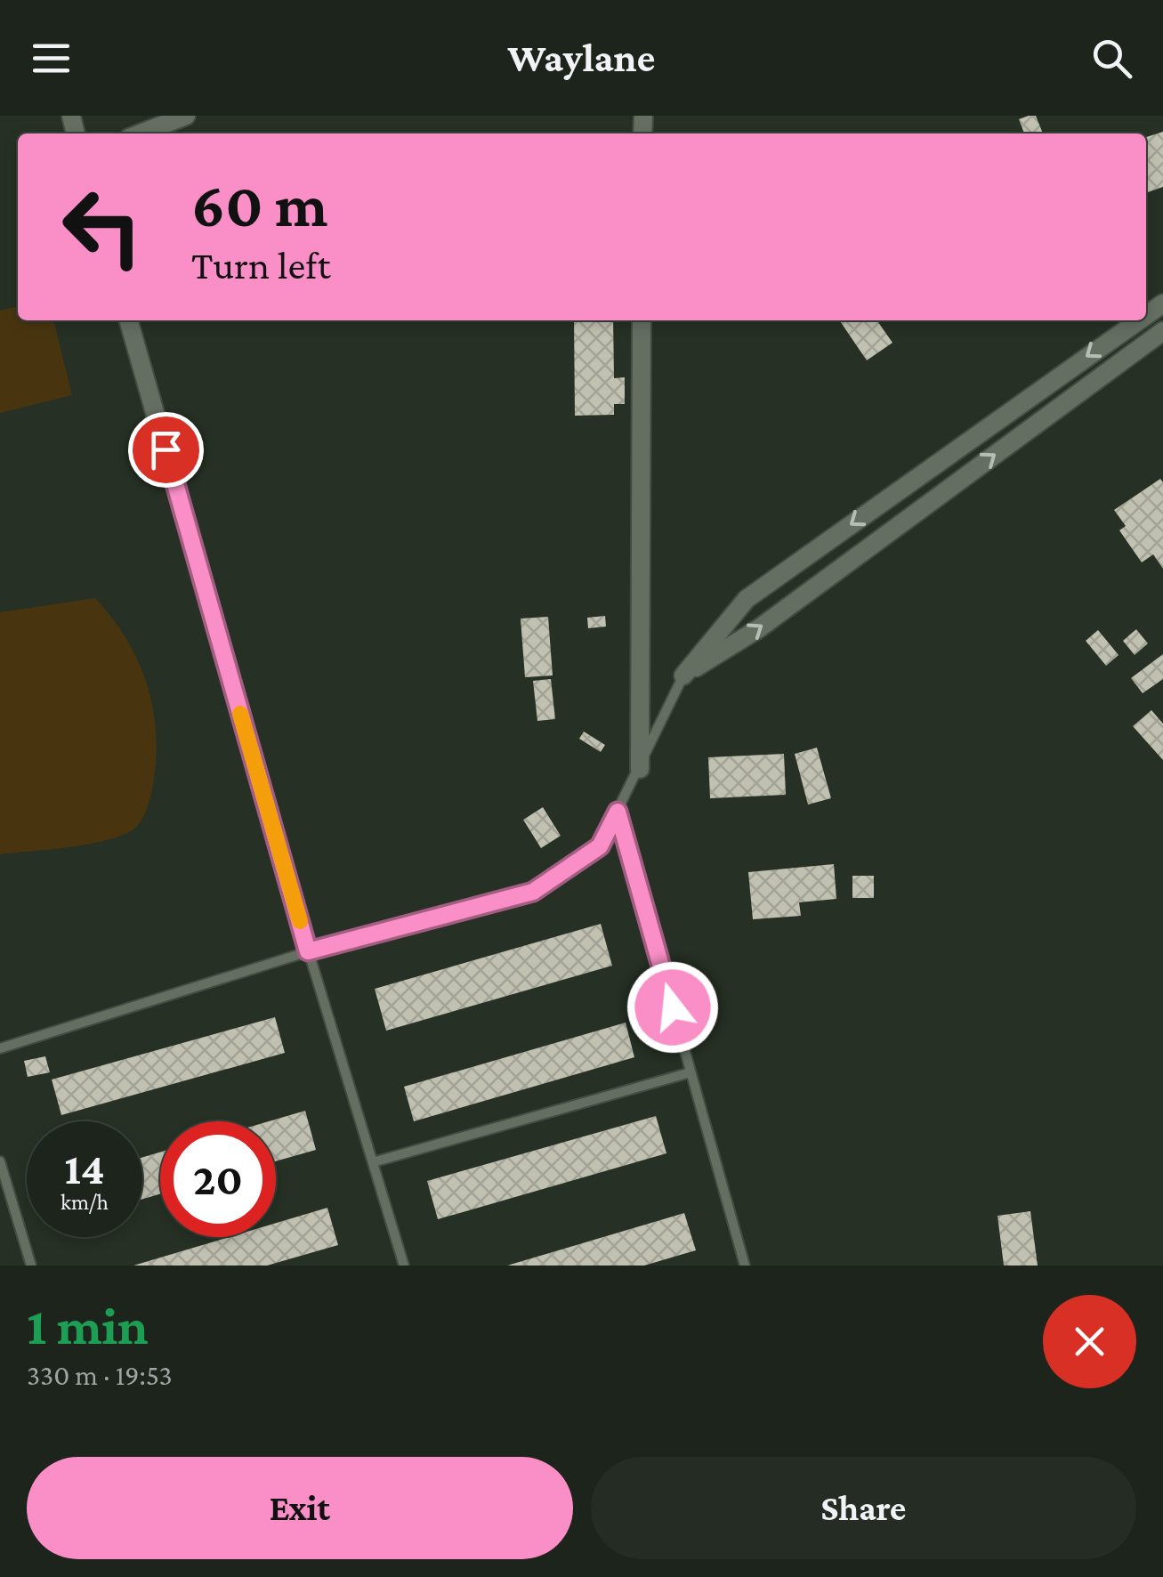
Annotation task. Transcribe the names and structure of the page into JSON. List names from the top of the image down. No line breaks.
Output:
{"page":{"header":"Waylane","turn":["60 m","Turn left"],"speed":"14 km/h","limit":"20","heading":["1 min","330 m · 19:53"],"buttons":["Exit","Share"]}}
